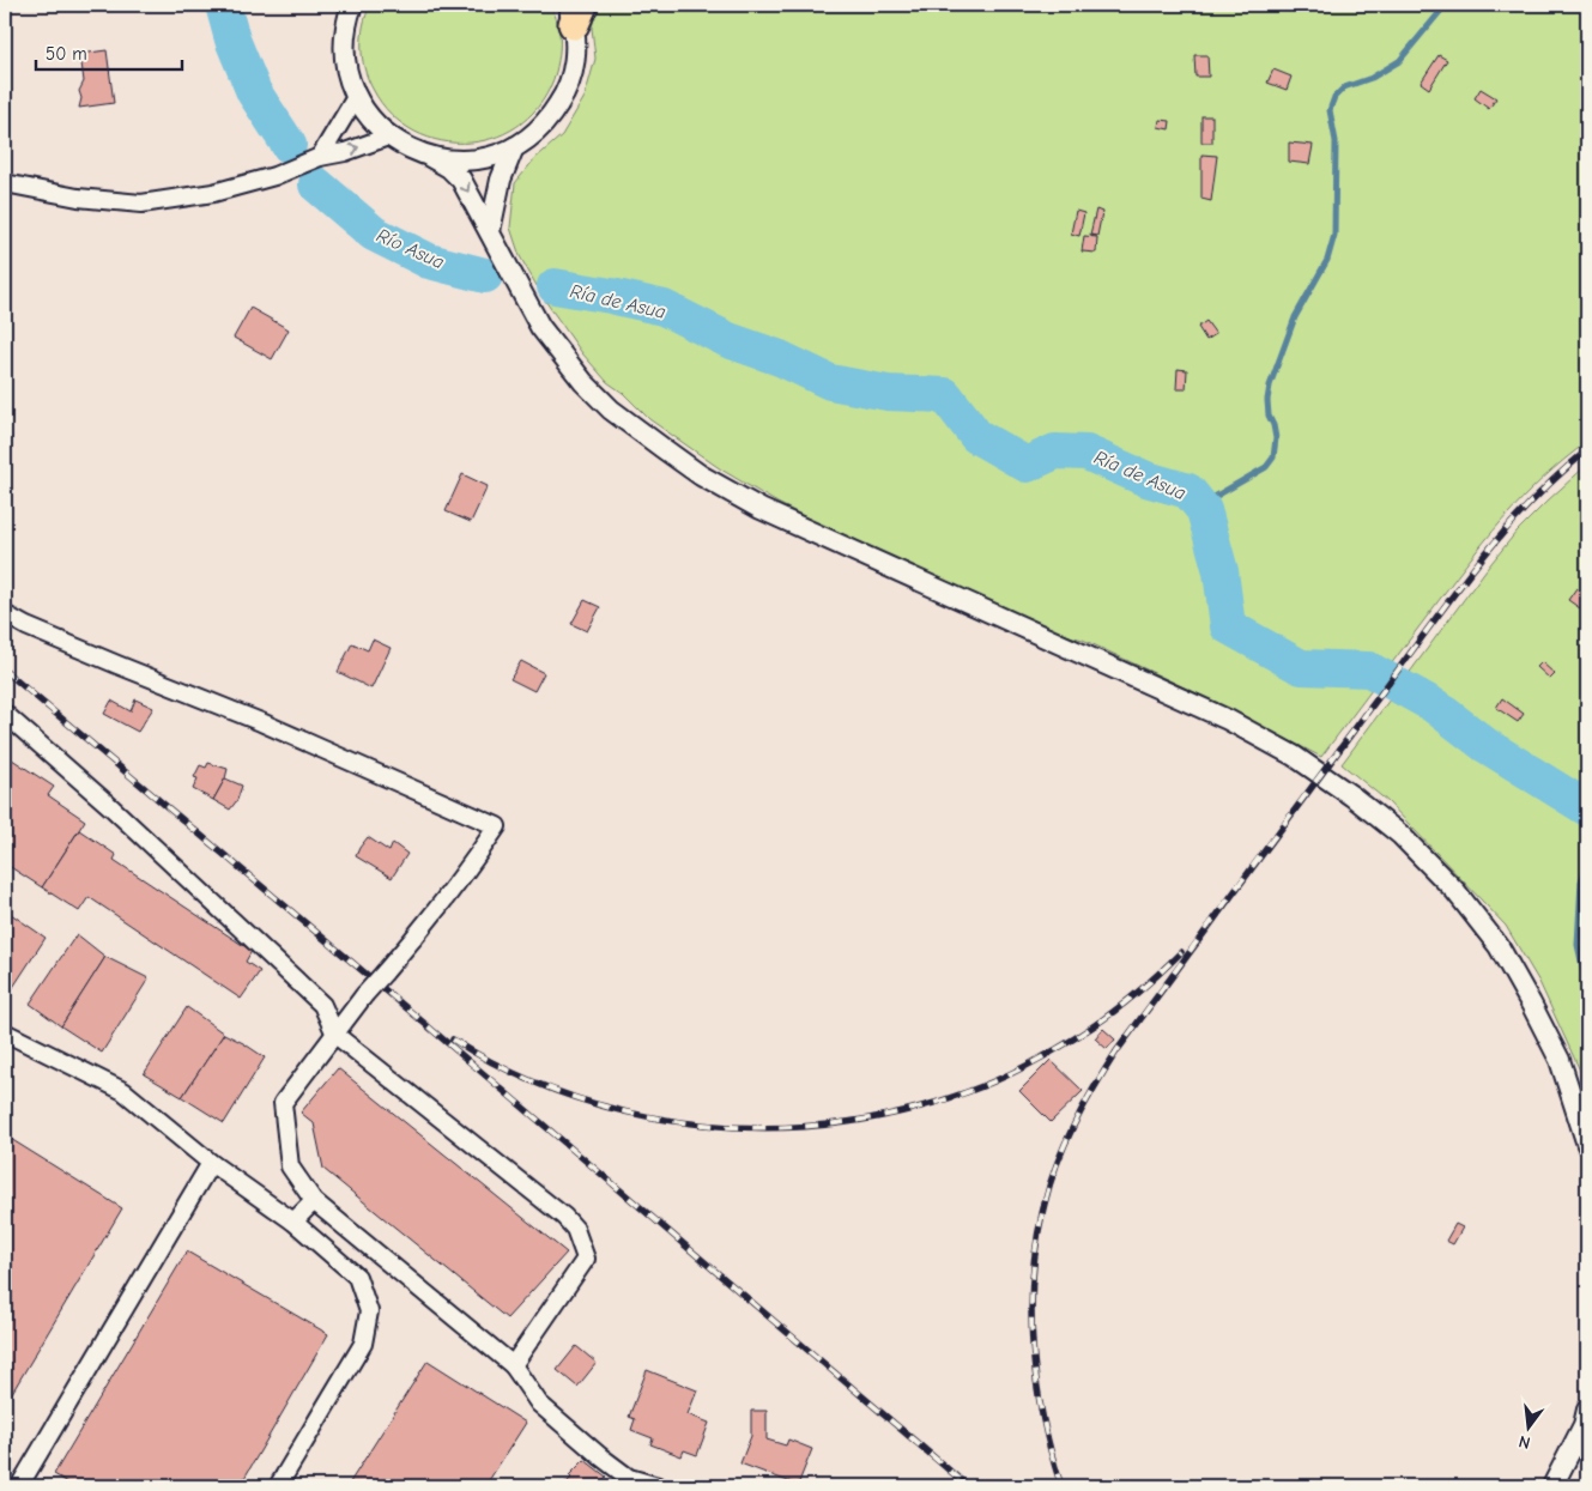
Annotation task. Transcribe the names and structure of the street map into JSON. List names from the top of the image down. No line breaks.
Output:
{"water":["Río Asua","Ría de Asua"],"scale_bar":"50 m","north":"bottom"}
